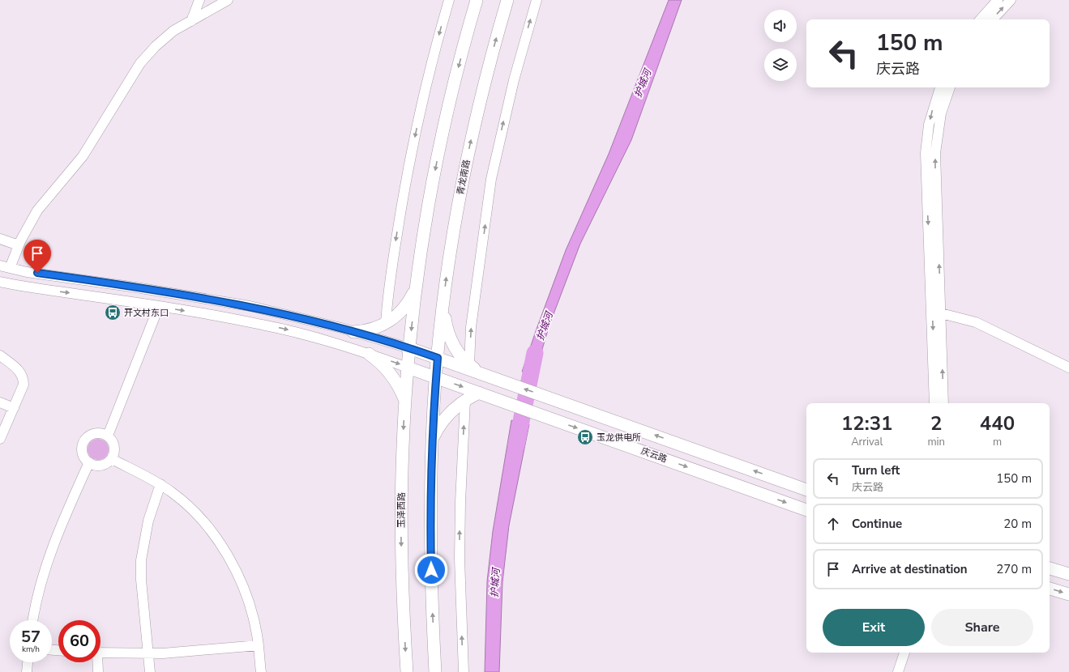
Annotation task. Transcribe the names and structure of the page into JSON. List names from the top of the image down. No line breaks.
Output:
{"streets":{"main road":["青龙南路","庆云路","玉泽西路"]},"crossings":[["青龙南路","庆云路"],["庆云路","玉泽西路"]],"water":["护城河"],"places":{"bus stop":["开文村东口","玉龙供电所"]},"page":{"turn":["150 m","庆云路"],"eta":["12:31","Arrival","2","min","440","m"],"list":[{"name":"Turn left","note":"庆云路","value":"150 m"},{"name":"Continue","value":"20 m"},{"name":"Arrive at destination","value":"270 m"}],"buttons":["Exit","Share"],"speed":"57 km/h","limit":"60"}}
